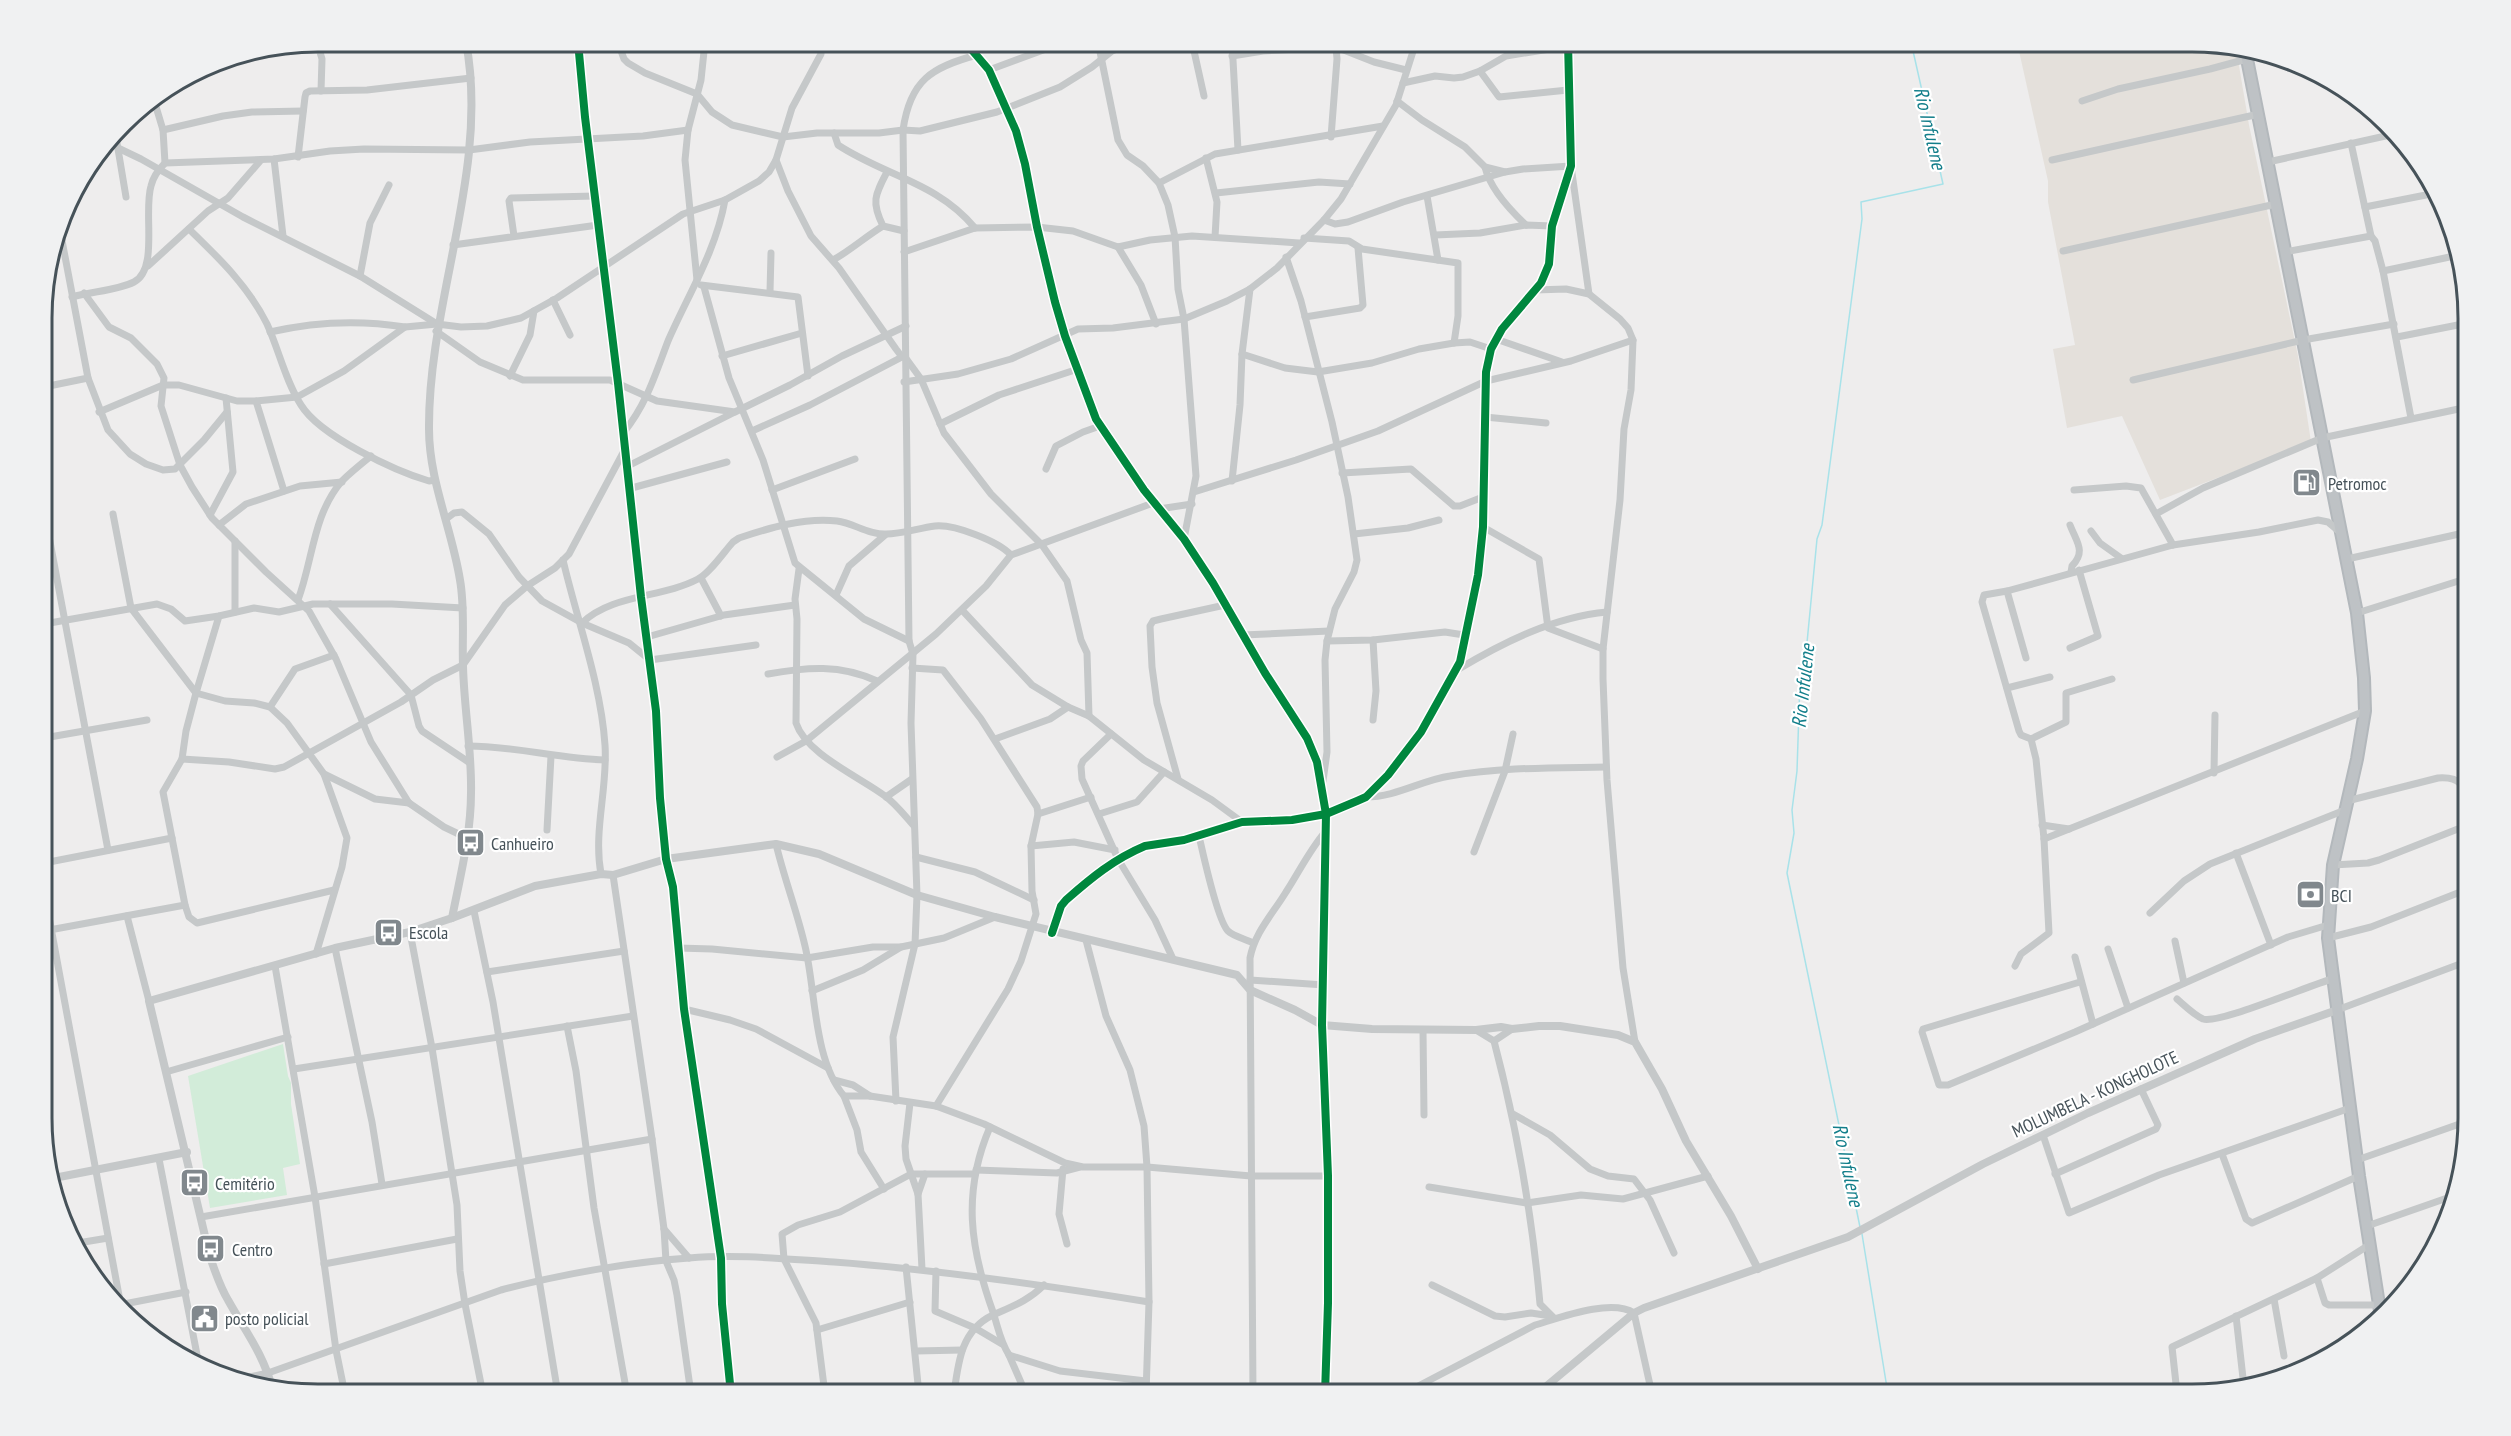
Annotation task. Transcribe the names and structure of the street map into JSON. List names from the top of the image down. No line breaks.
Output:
{"streets":{"street":["MOLUMBELA - KONGHOLOTE"]},"water":["Rio Infulene"],"places":{"fuel station":["Petromoc"],"bus stop":["Canhueiro","Escola","Cemitério","Centro"],"bank":["BCI"],"public building":["posto policial"]}}
